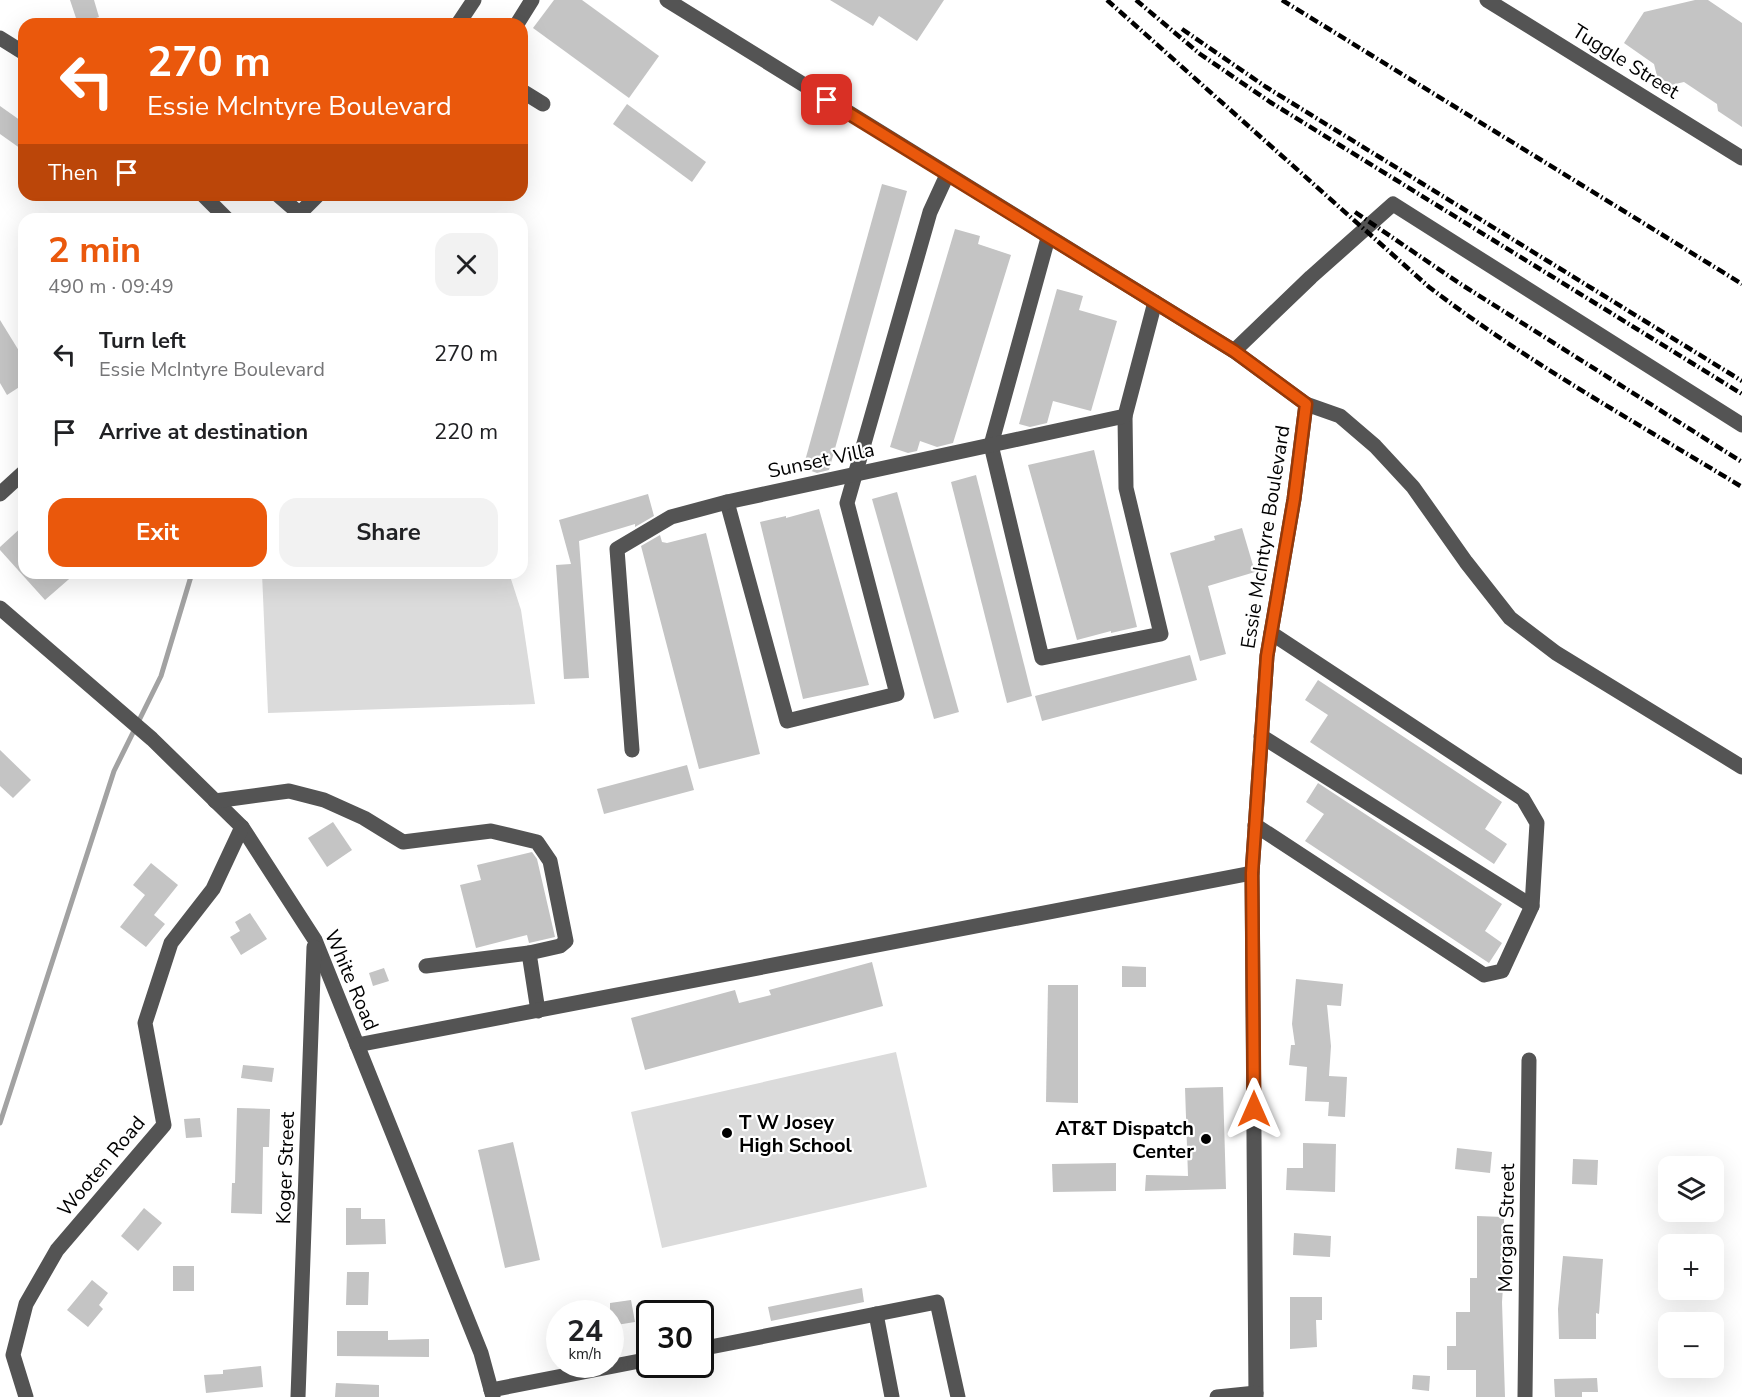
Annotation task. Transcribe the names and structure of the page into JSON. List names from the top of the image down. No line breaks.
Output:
{"streets":{"street":["Tuggle Street","Sunset Villa","Essie McIntyre Boulevard","White Road","Wooten Road","Koger Street","Morgan Street"]},"crossings":[["White Road","Wooten Road"],["White Road","Koger Street"]],"places":["T W Josey High School","AT&T Dispatch Center"],"page":{"turn":["270 m","Essie McIntyre Boulevard"],"then":"Then","heading":["2 min","490 m · 09:49"],"list":[{"name":"Turn left","note":"Essie McIntyre Boulevard","value":"270 m"},{"name":"Arrive at destination","value":"220 m"}],"buttons":["Exit","Share"],"map_buttons":["+","−"],"speed":"24 km/h","limit":"30"}}
